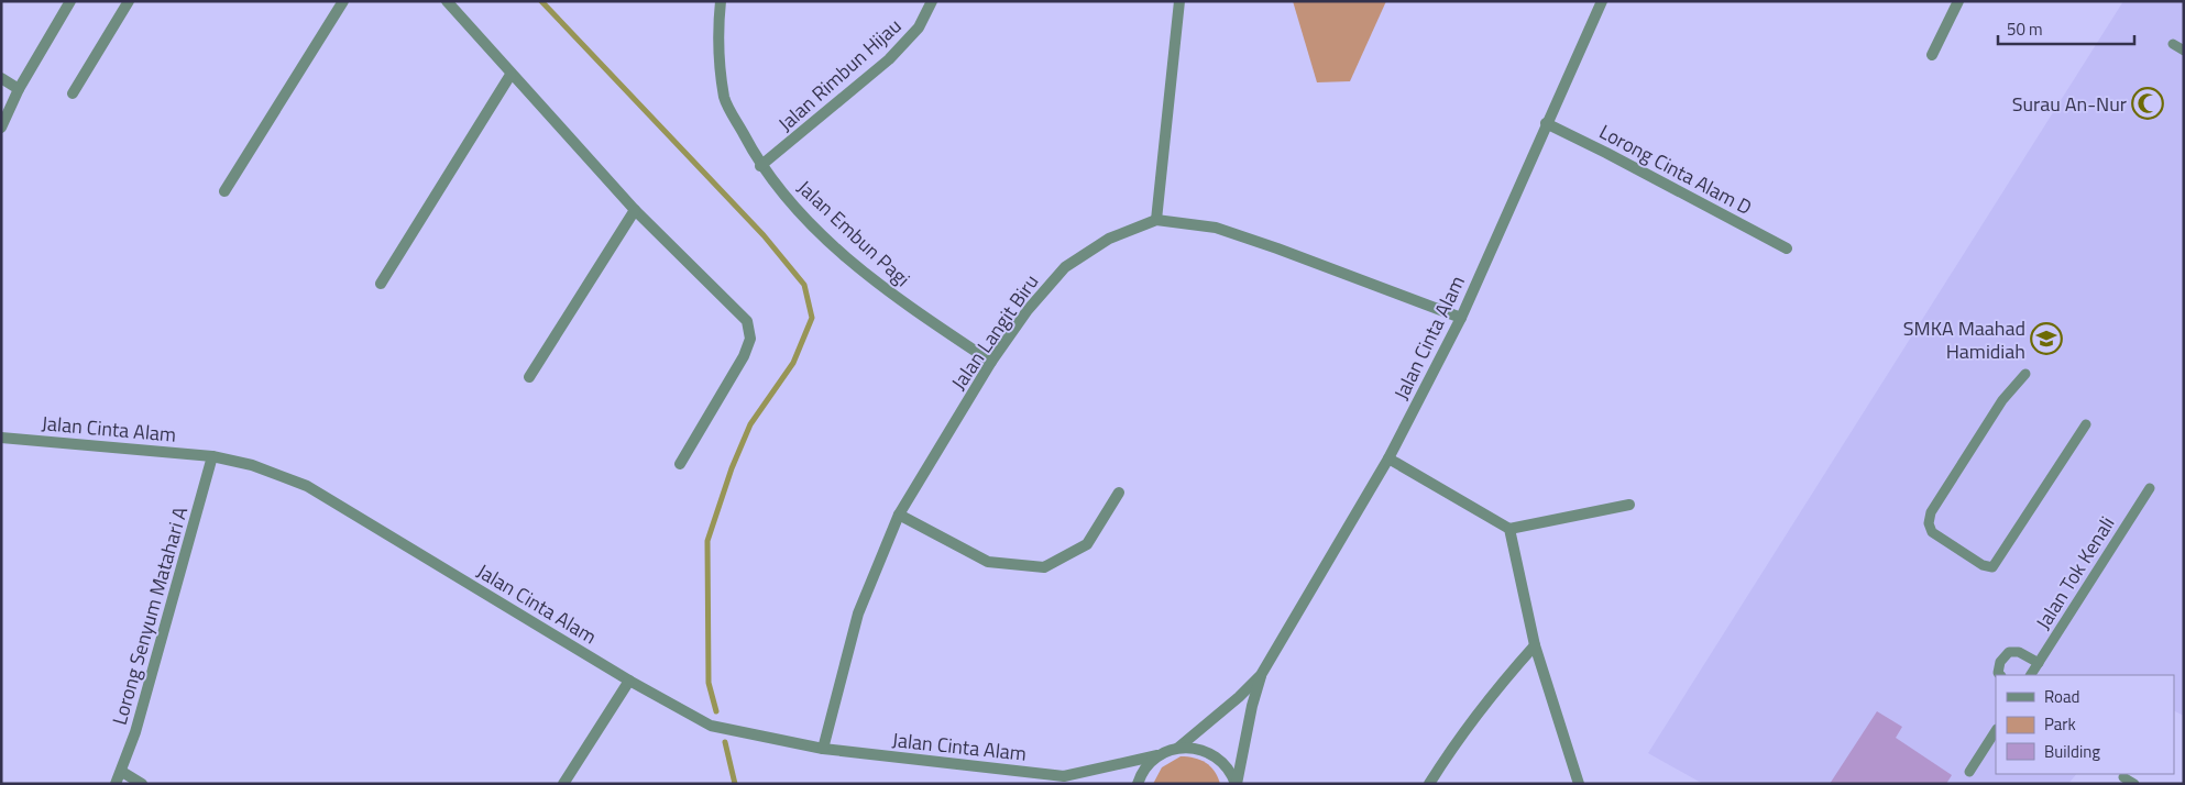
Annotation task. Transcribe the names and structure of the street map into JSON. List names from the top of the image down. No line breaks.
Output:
{"streets":{"street":["Jalan Rimbun Hijau","Lorong Cinta Alam D","Jalan Embun Pagi","Jalan Langit Biru","Jalan Cinta Alam","Lorong Senyum Matahari A"],"lane":["Jalan Tok Kenali"]},"crossings":[["Jalan Rimbun Hijau","Jalan Embun Pagi"],["Lorong Cinta Alam D","Jalan Cinta Alam"],["Jalan Embun Pagi","Jalan Langit Biru"],["Jalan Langit Biru","Jalan Cinta Alam"],["Jalan Cinta Alam","Lorong Senyum Matahari A"]],"places":{"mosque":["Surau An-Nur"],"school or university":["SMKA Maahad Hamidiah"]},"legend":["Road","Park","Building"],"scale_bar":"50 m"}
